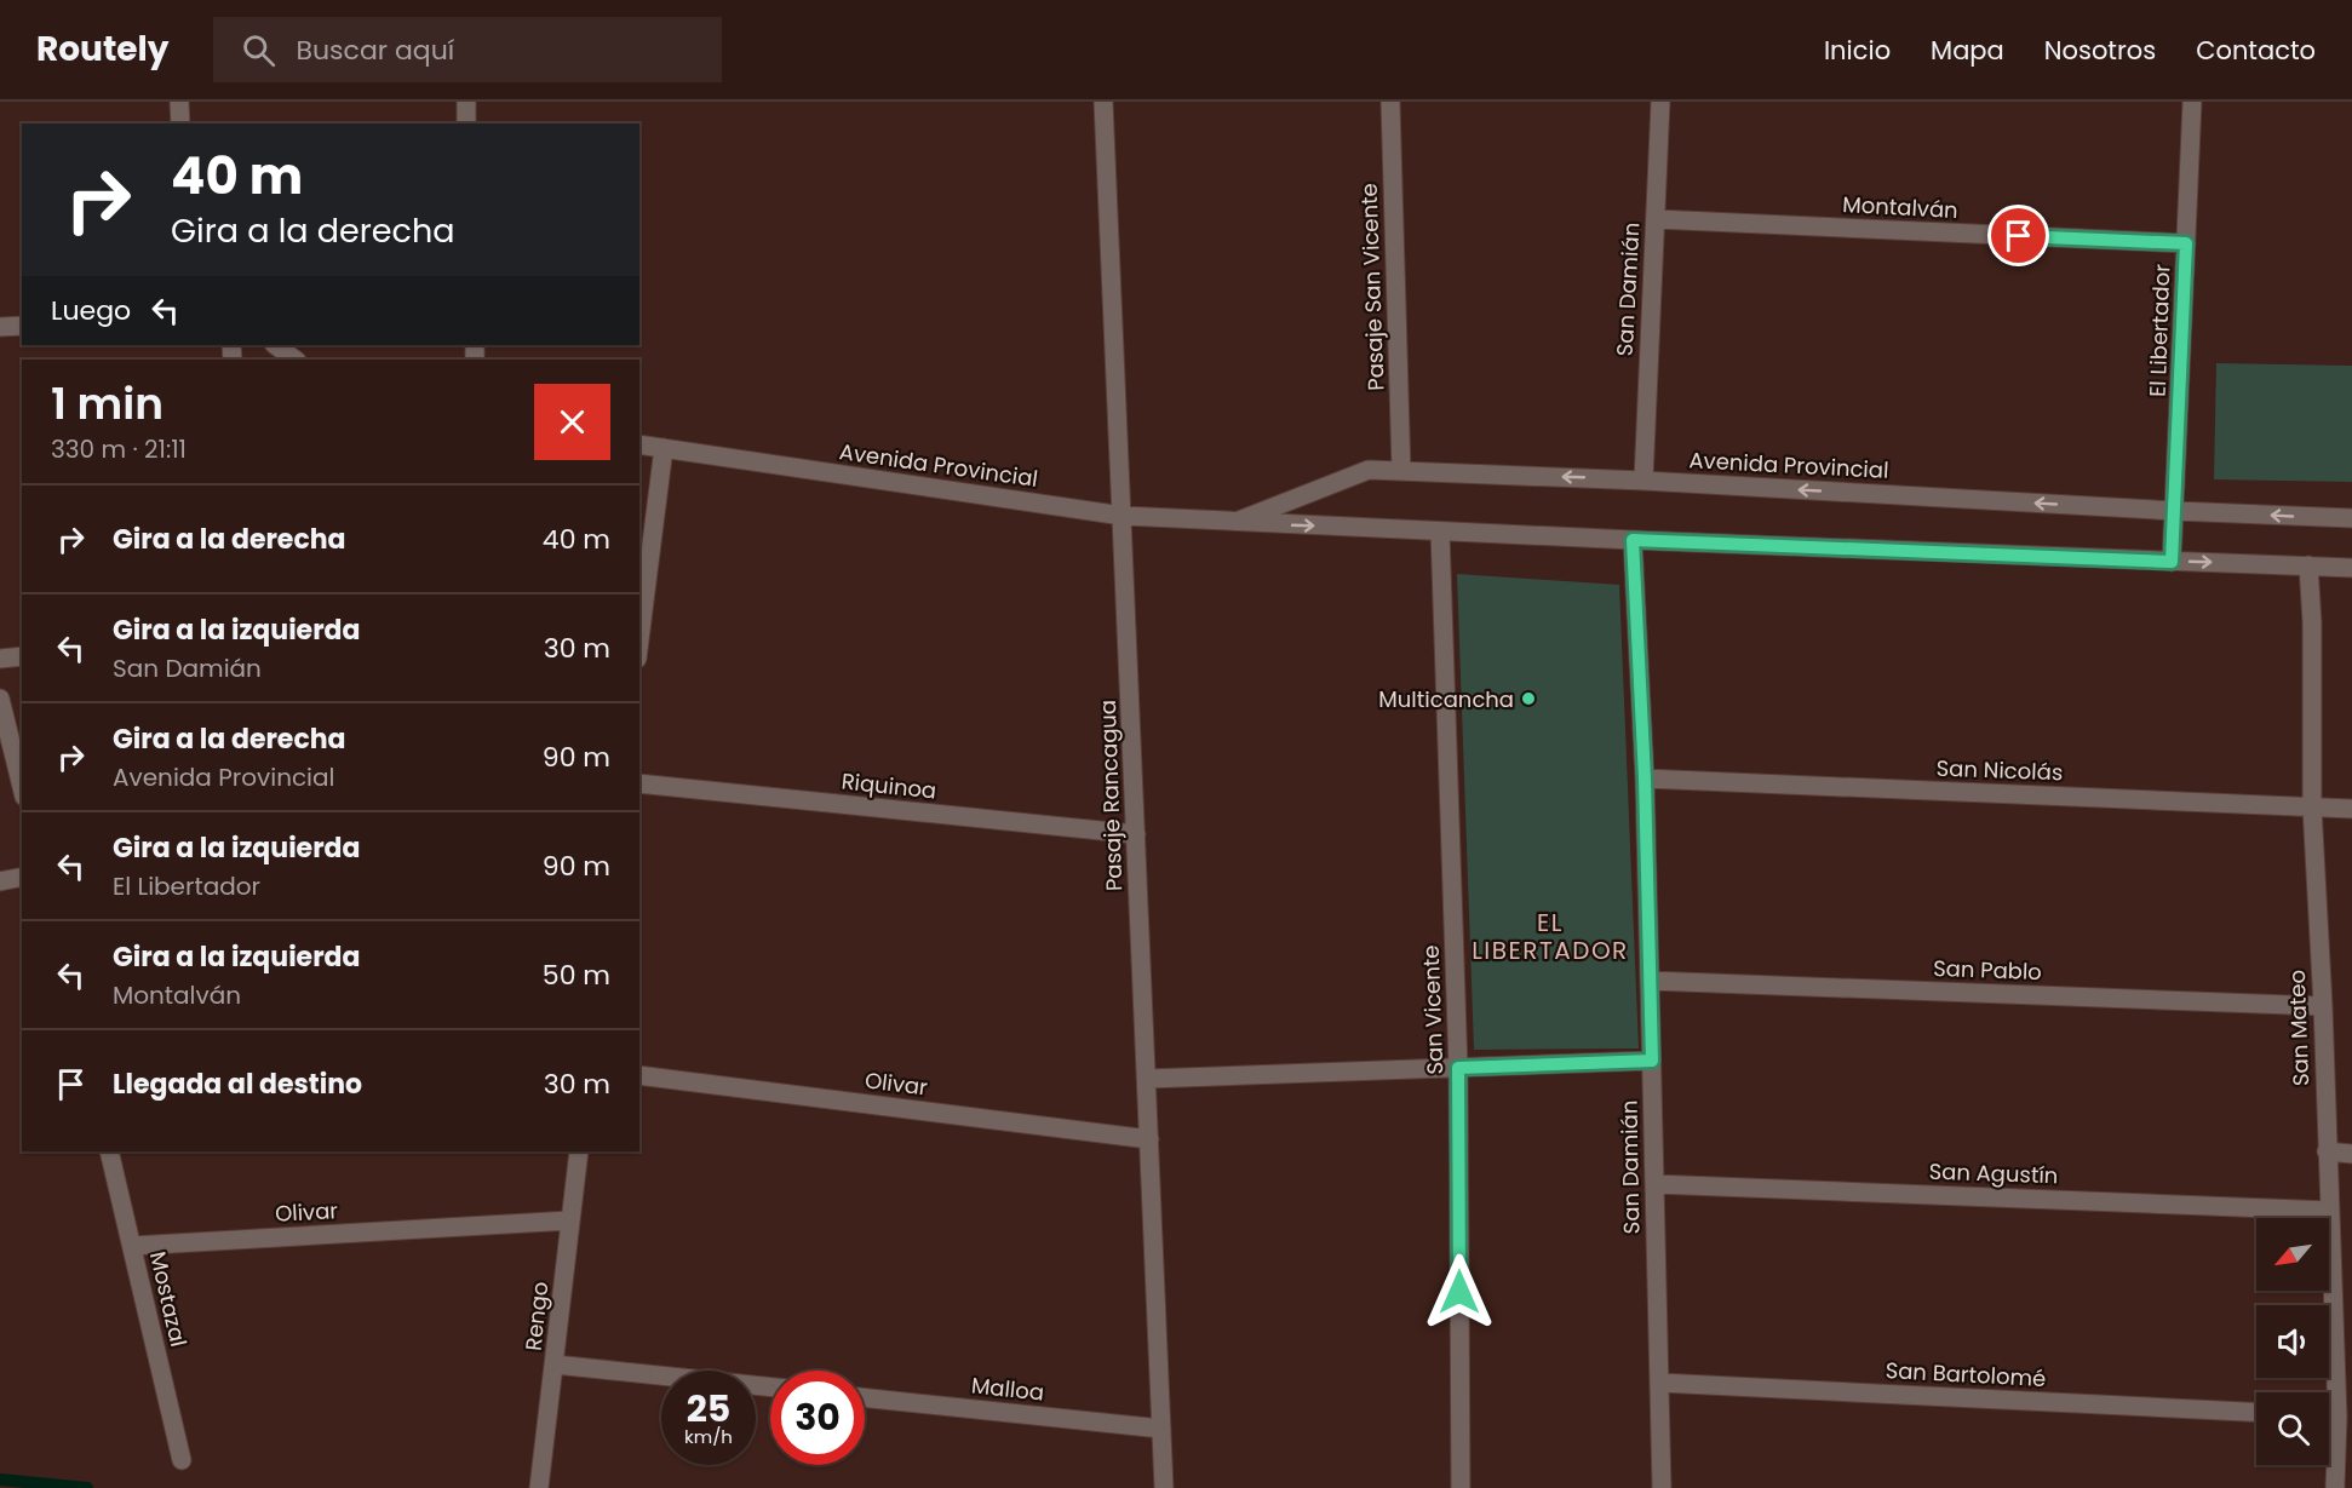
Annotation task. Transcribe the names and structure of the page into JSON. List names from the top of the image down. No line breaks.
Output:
{"streets":{"street":["Montalván","Pasaje San Vicente","San Damián","El Libertador","Avenida Provincial","San Nicolás","Riquinoa","Pasaje Rancagua","San Pablo","San Vicente","San Mateo","Olivar","San Agustín","Mostazal","Rengo","San Bartolomé","Malloa"]},"crossings":[["Montalván","San Damián"],["Montalván","El Libertador"],["Pasaje San Vicente","Avenida Provincial"],["San Damián","Avenida Provincial"],["San Damián","San Nicolás"],["San Damián","San Pablo"],["San Damián","San Agustín"],["San Damián","San Bartolomé"],["El Libertador","Avenida Provincial"],["Avenida Provincial","Pasaje Rancagua"],["Avenida Provincial","San Vicente"],["Avenida Provincial","San Mateo"],["San Nicolás","San Mateo"],["Riquinoa","Pasaje Rancagua"],["Pasaje Rancagua","Olivar"],["Pasaje Rancagua","Malloa"],["San Pablo","San Mateo"],["San Mateo","San Agustín"],["Olivar","Mostazal"],["Olivar","Rengo"]],"districts":["EL LIBERTADOR"],"places":["Multicancha"],"north":"bottom left","page":{"header":"Routely","search":"Buscar aquí","nav":["Inicio","Mapa","Nosotros","Contacto"],"turn":["40 m","Gira a la derecha"],"then":"Luego","heading":["1 min","330 m · 21:11"],"list":[{"name":"Gira a la derecha","value":"40 m"},{"name":"Gira a la izquierda","note":"San Damián","value":"30 m"},{"name":"Gira a la derecha","note":"Avenida Provincial","value":"90 m"},{"name":"Gira a la izquierda","note":"El Libertador","value":"90 m"},{"name":"Gira a la izquierda","note":"Montalván","value":"50 m"},{"name":"Llegada al destino","value":"30 m"}],"speed":"25 km/h","limit":"30"}}
